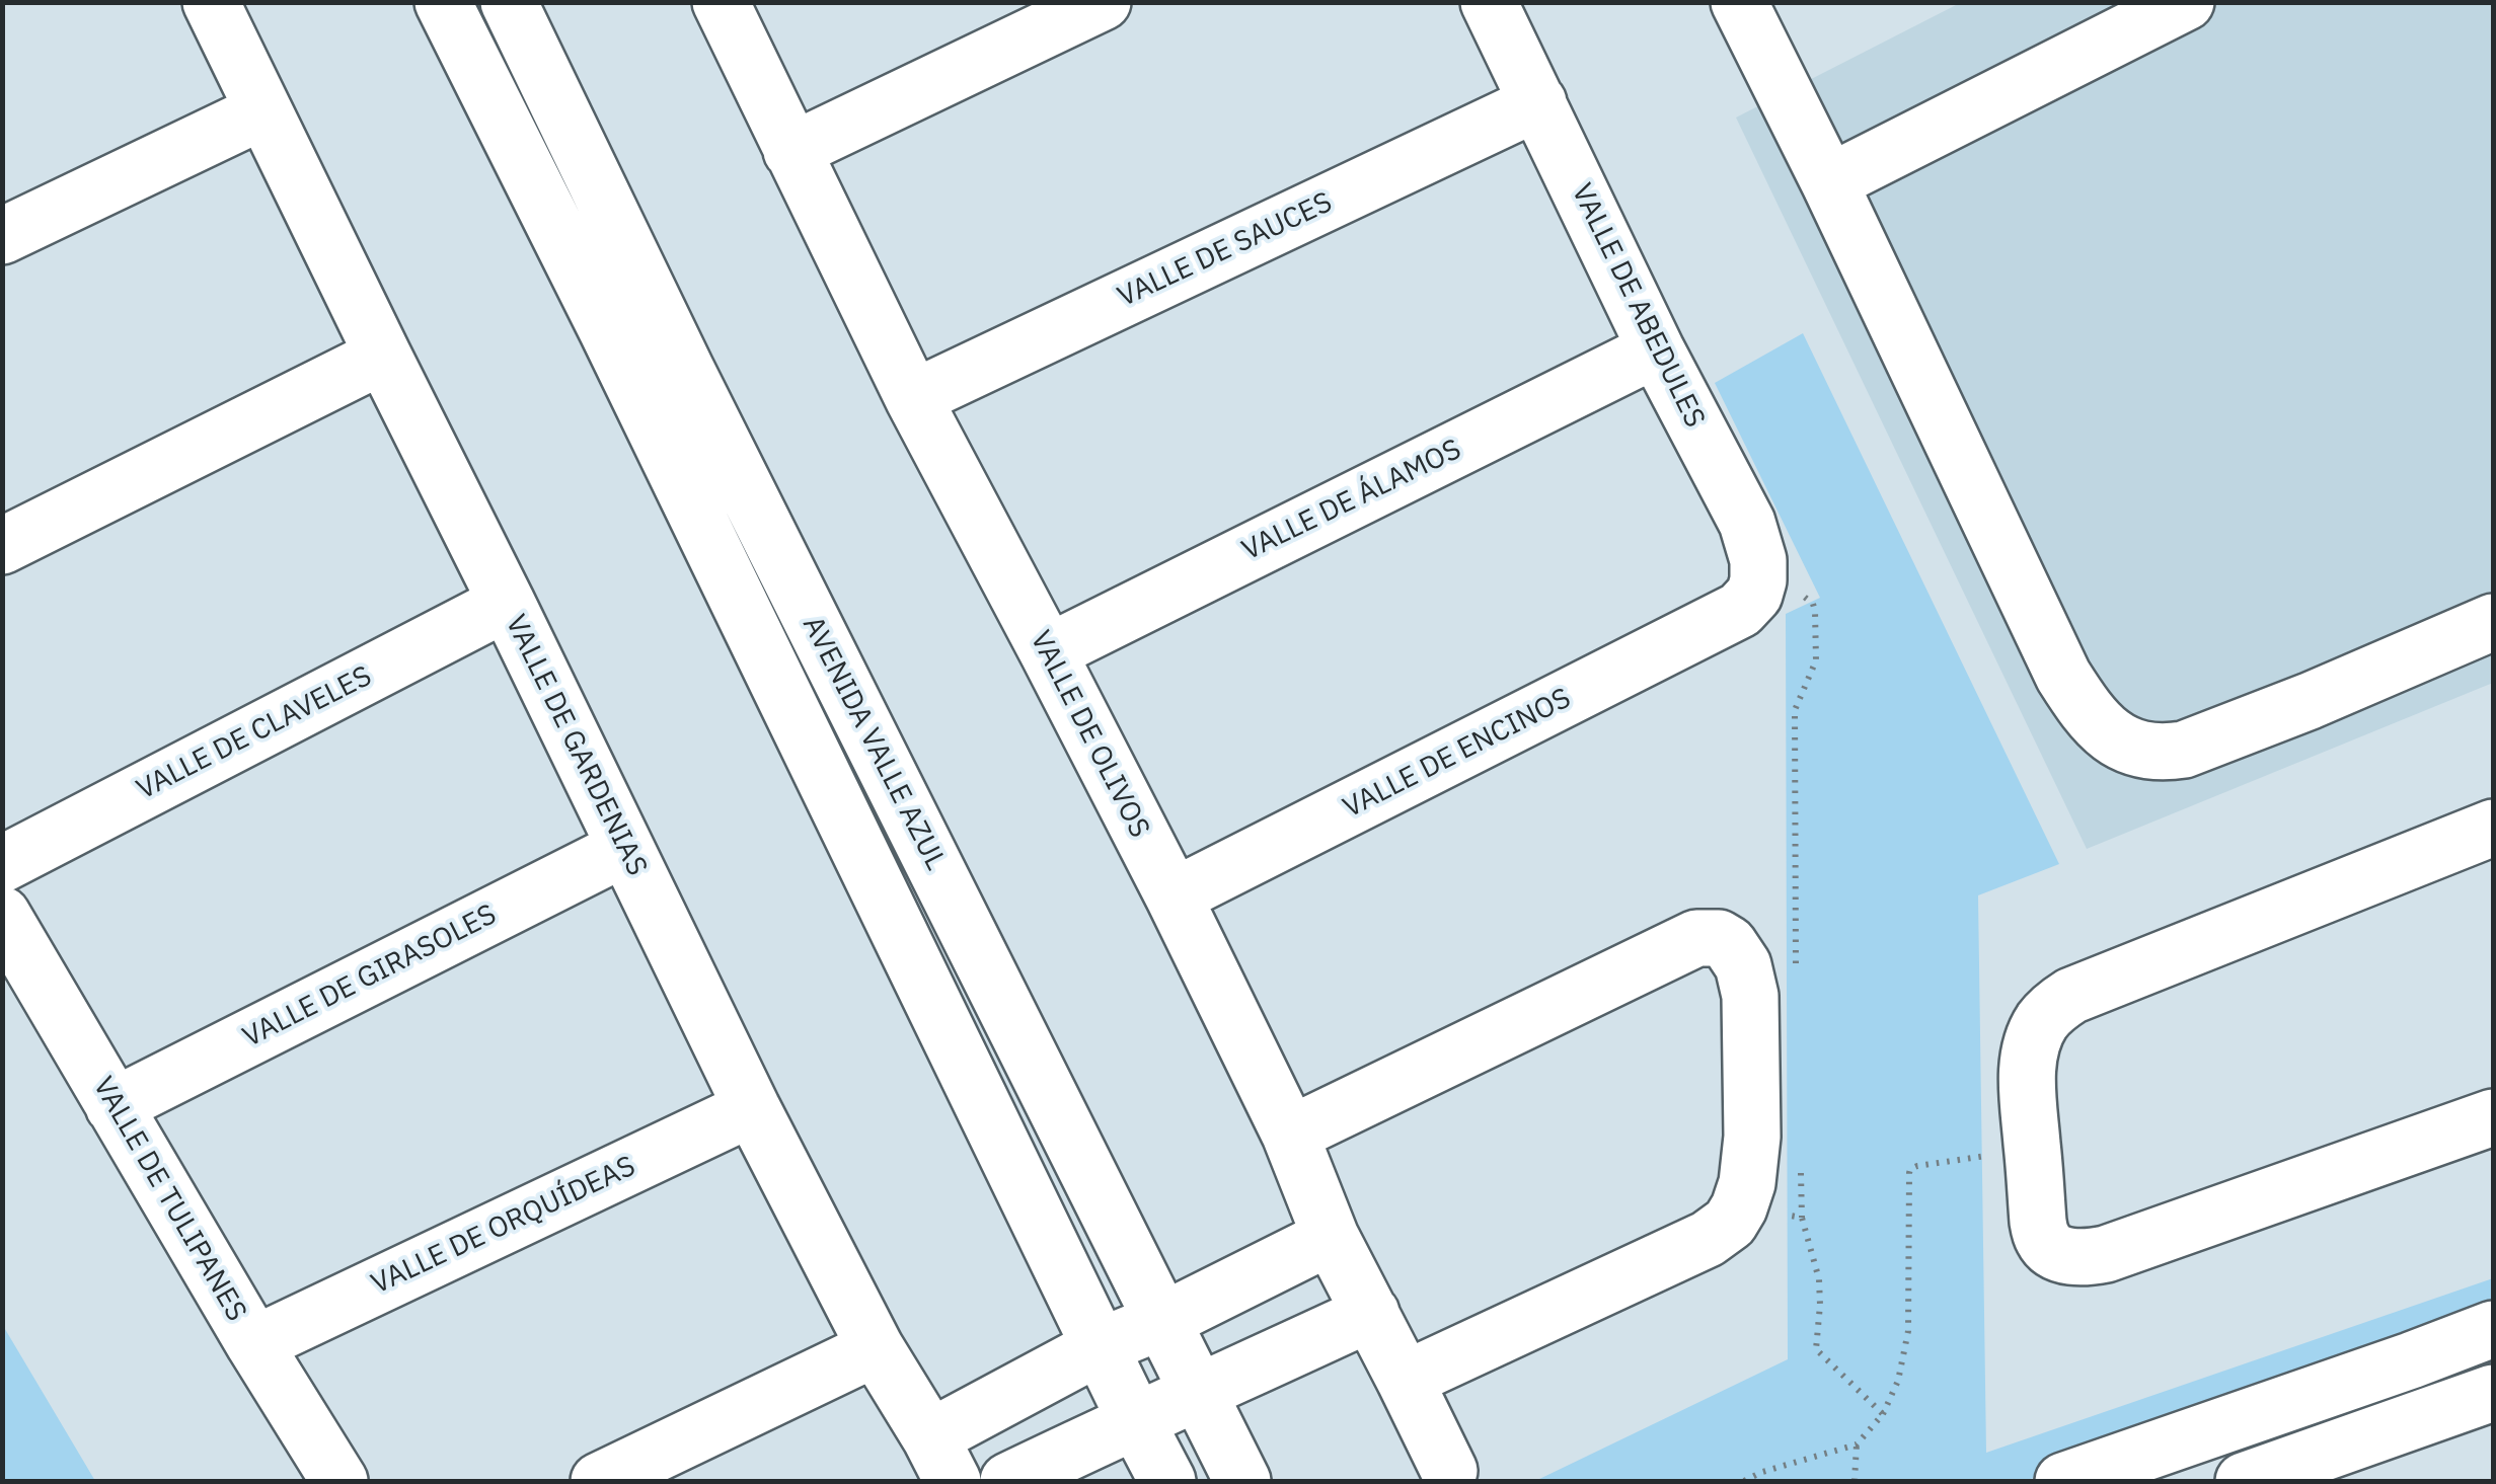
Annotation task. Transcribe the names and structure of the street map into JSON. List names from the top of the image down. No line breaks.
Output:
{"streets":{"street":["VALLE DE SAUCES","VALLE DE ABEDULES","VALLE DE ÁLAMOS","VALLE DE CLAVELES","VALLE DE OLIVOS","AVENIDA VALLE AZUL","VALLE DE GARDENIAS","VALLE DE ENCINOS","VALLE DE GIRASOLES","VALLE DE TULIPANES","VALLE DE ORQUÍDEAS"]},"crossings":[["VALLE DE SAUCES","VALLE DE ABEDULES"],["VALLE DE SAUCES","VALLE DE OLIVOS"],["VALLE DE ABEDULES","VALLE DE ÁLAMOS"],["VALLE DE ABEDULES","VALLE DE ENCINOS"],["VALLE DE ÁLAMOS","VALLE DE OLIVOS"],["VALLE DE CLAVELES","VALLE DE GARDENIAS"],["VALLE DE OLIVOS","VALLE DE ENCINOS"],["VALLE DE GARDENIAS","VALLE DE GIRASOLES"],["VALLE DE GARDENIAS","VALLE DE ORQUÍDEAS"],["VALLE DE GIRASOLES","VALLE DE TULIPANES"],["VALLE DE TULIPANES","VALLE DE ORQUÍDEAS"]]}
